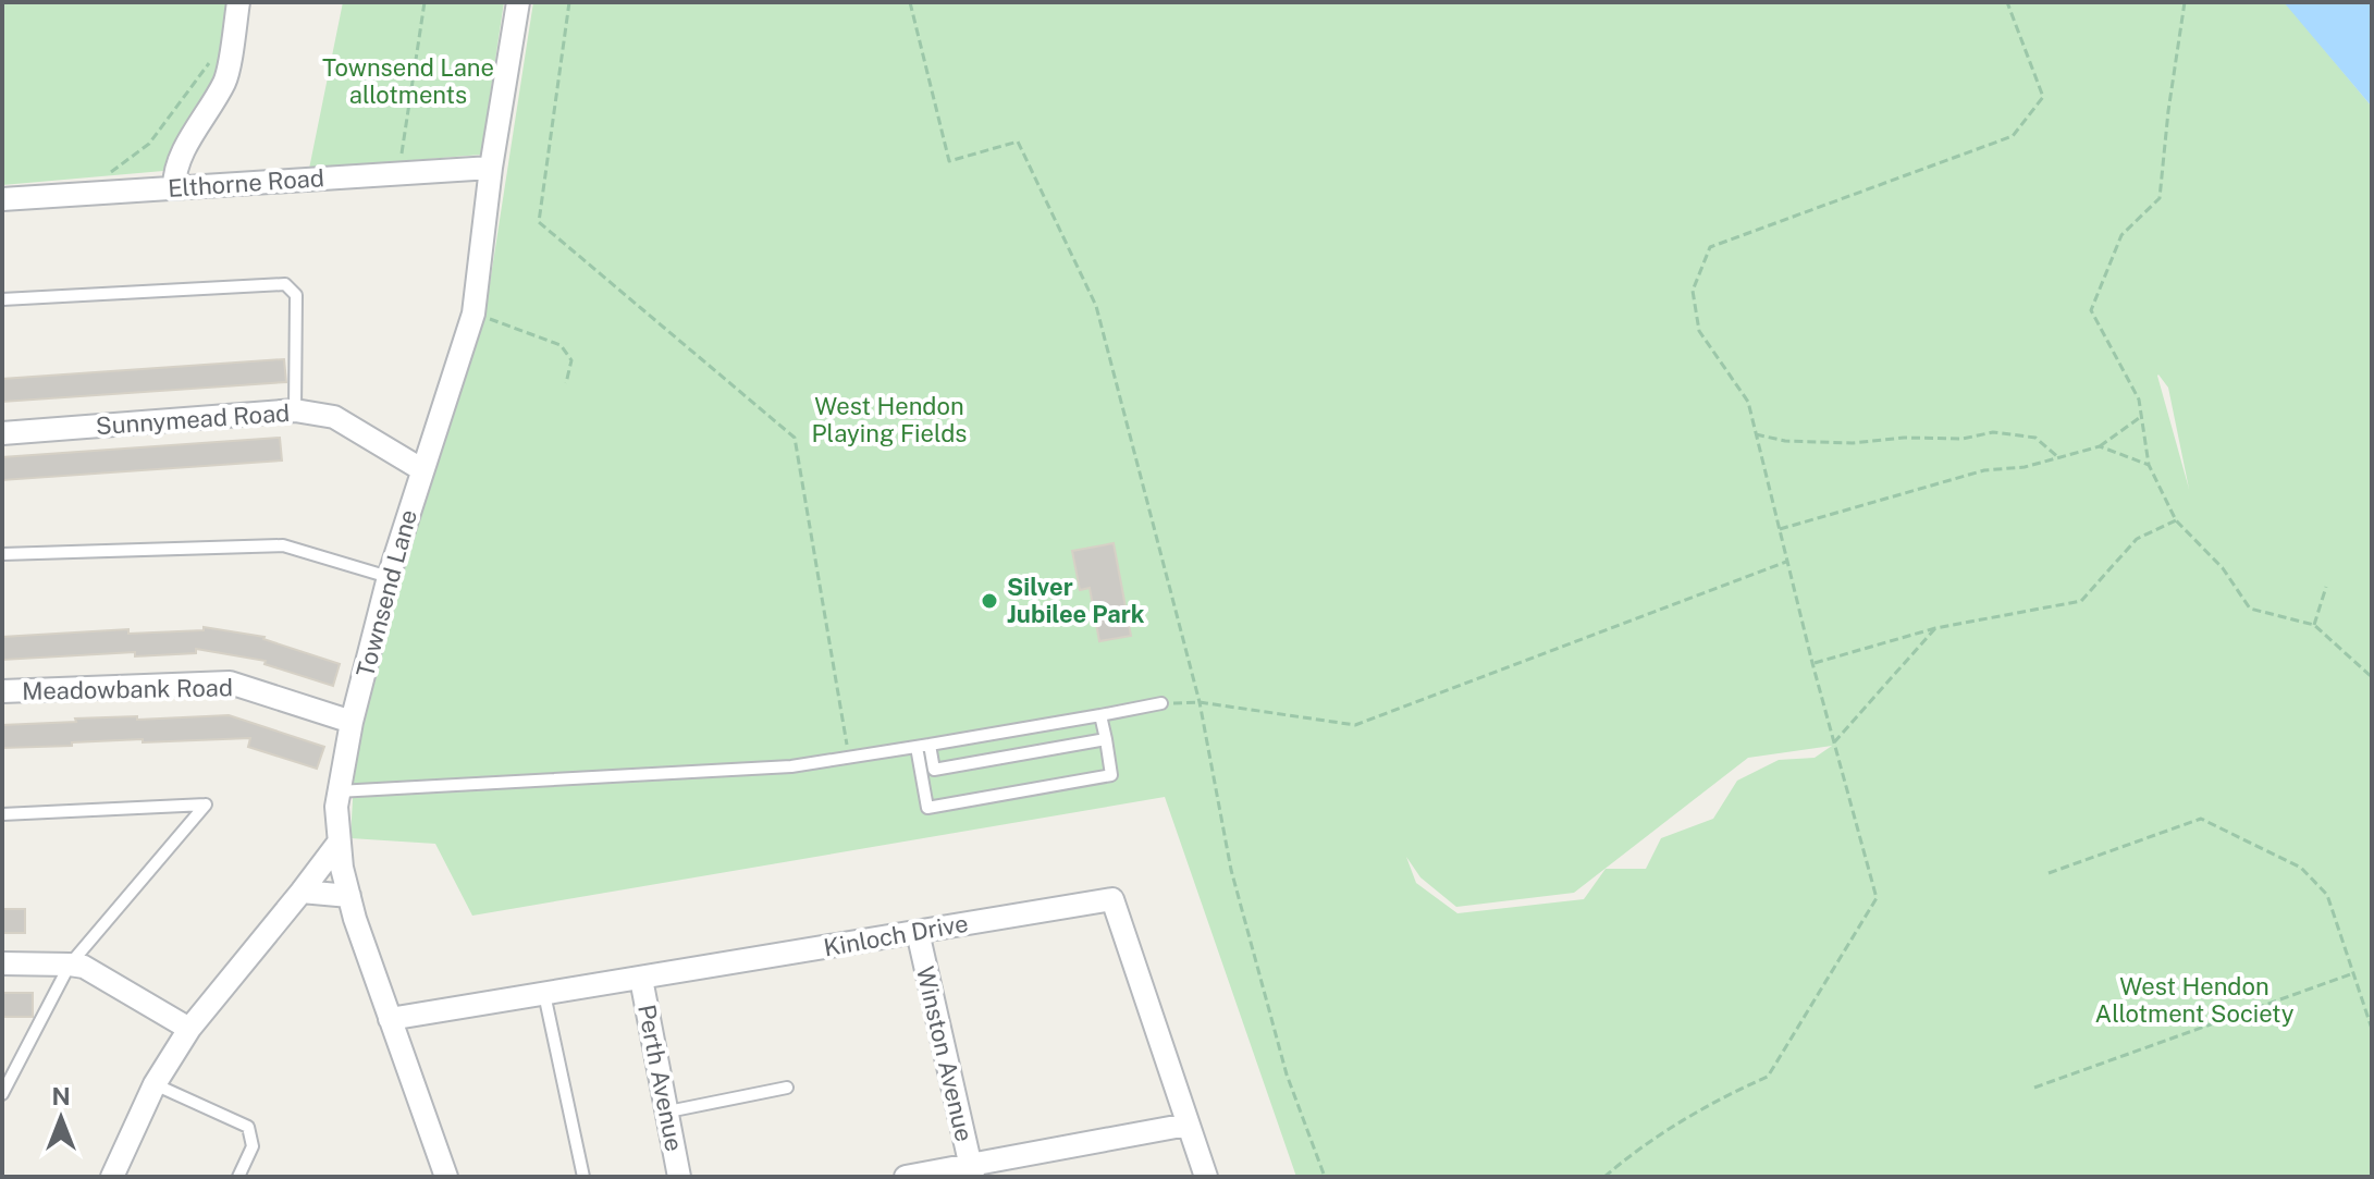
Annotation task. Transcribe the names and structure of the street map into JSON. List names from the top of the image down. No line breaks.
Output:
{"streets":{"street":["Elthorne Road","Sunnymead Road","Townsend Lane","Meadowbank Road","Kinloch Drive","Winston Avenue","Perth Avenue"]},"crossings":[["Elthorne Road","Townsend Lane"],["Sunnymead Road","Townsend Lane"],["Townsend Lane","Meadowbank Road"],["Townsend Lane","Kinloch Drive"],["Kinloch Drive","Winston Avenue"],["Kinloch Drive","Perth Avenue"]],"parks":["Townsend Lane allotments","West Hendon Playing Fields","West Hendon Allotment Society"],"places":["Silver Jubilee Park"],"north":"top"}
